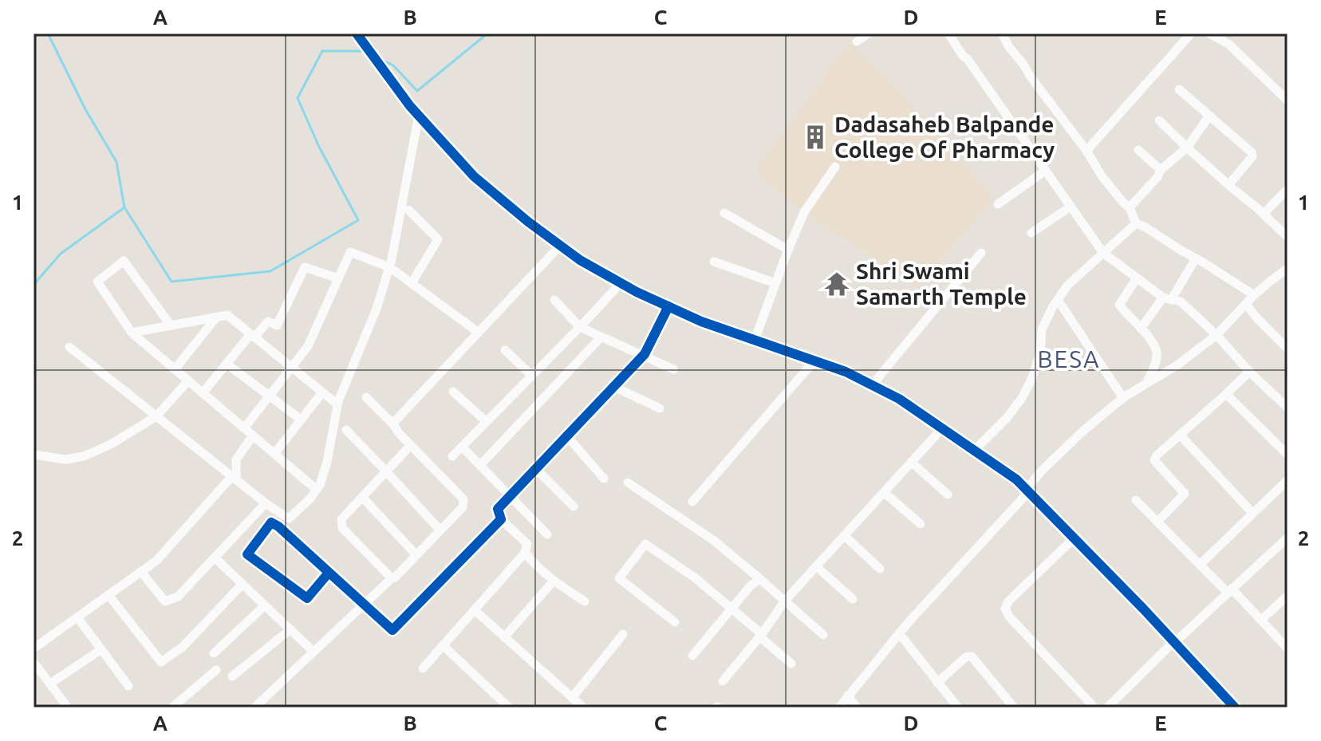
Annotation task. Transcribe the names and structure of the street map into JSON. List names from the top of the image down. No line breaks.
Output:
{"districts":["BESA"],"places":{"building":["Dadasaheb Balpande College Of Pharmacy"],"temple":["Shri Swami Samarth Temple"]},"grid":{"columns":["A","B","C","D","E"],"rows":["1","2"]}}
